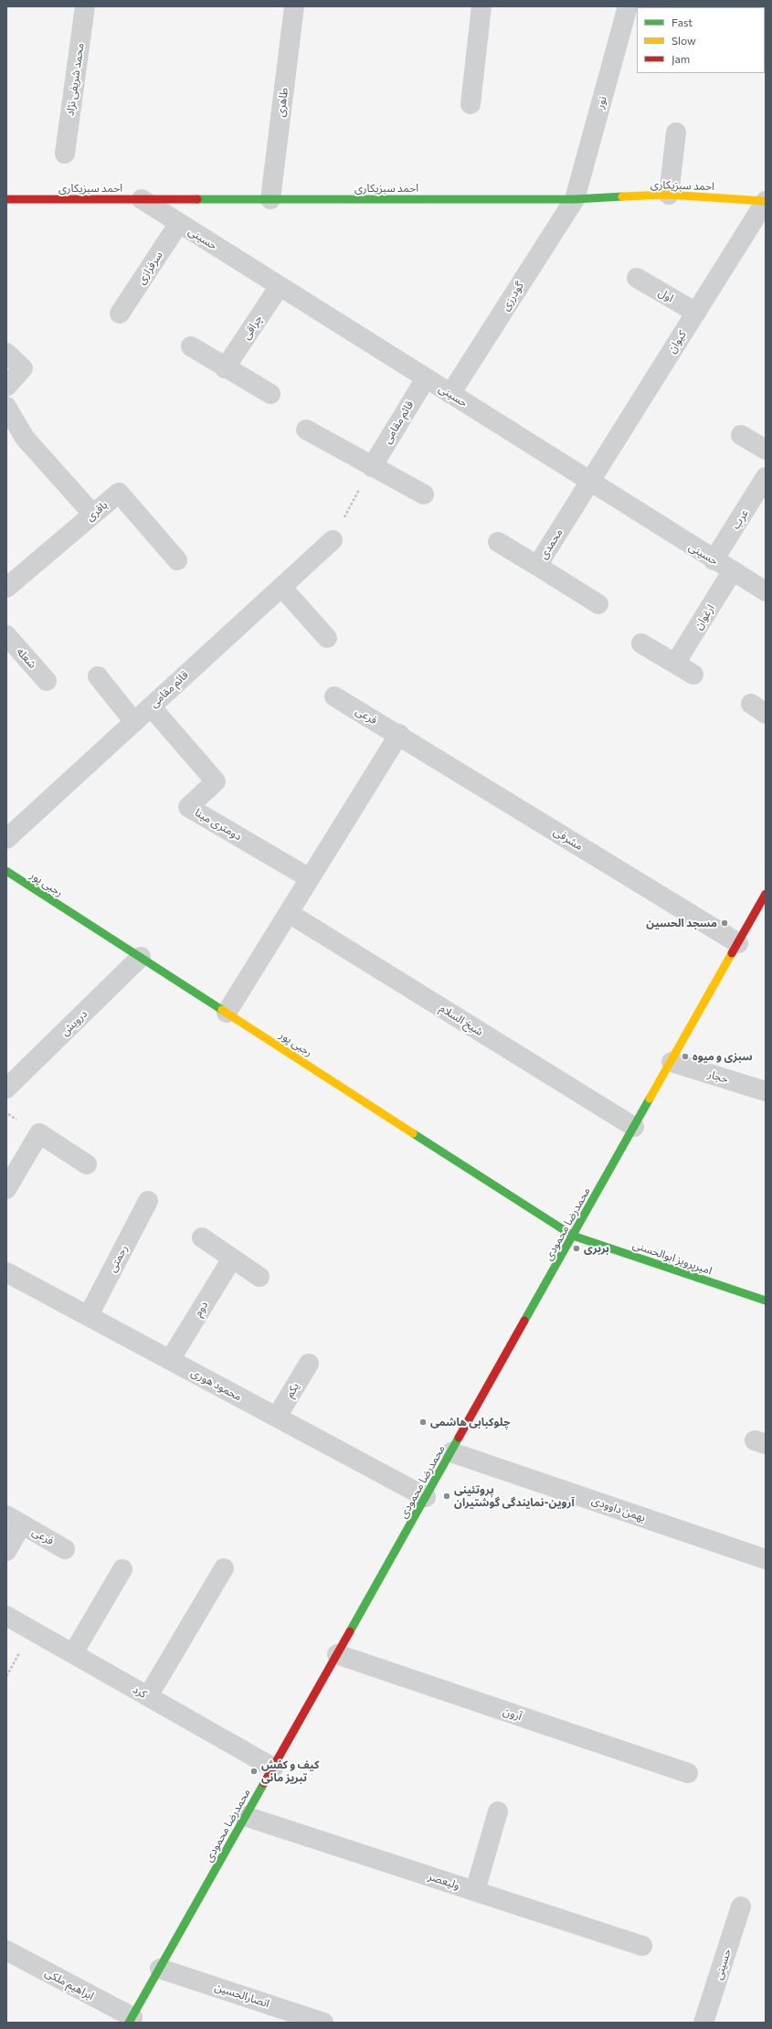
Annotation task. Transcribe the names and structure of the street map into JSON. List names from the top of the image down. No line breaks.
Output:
{"streets":{"street":["محمد شریفی نژاد","طاهری","نور","احمد سبزیکاری","حسینی","سرفرازی","اول","گودرزی","چراقی","کیوان","قائم مقامی","باقری","عرب","محمدی","ارغوان","شعله","فرعی","دومتری مینا","مشرفی","رجبی پور","شیخ السلام","درویش","حجار","محمدرضا محمودی","امیرپرویز ابوالحسنی","رحمتی","دوم","محمود هوری","یکم","بهمن داوودی","کرد","آرون","ولیعصر","ابراهیم ملکی","انصارالحسین"]},"crossings":[["طاهری","احمد سبزیکاری"],["نور","احمد سبزیکاری"],["نور","گودرزی"],["احمد سبزیکاری","حسینی"],["احمد سبزیکاری","گودرزی"],["احمد سبزیکاری","کیوان"],["حسینی","سرفرازی"],["حسینی","گودرزی"],["حسینی","چراقی"],["حسینی","کیوان"],["حسینی","قائم مقامی"],["حسینی","عرب"],["حسینی","محمدی"],["حسینی","ارغوان"],["اول","کیوان"],["کیوان","محمدی"],["قائم مقامی","دومتری مینا"],["فرعی","مشرفی"],["مشرفی","محمدرضا محمودی"],["رجبی پور","درویش"],["رجبی پور","محمدرضا محمودی"],["رجبی پور","امیرپرویز ابوالحسنی"],["شیخ السلام","محمدرضا محمودی"],["حجار","محمدرضا محمودی"],["محمدرضا محمودی","امیرپرویز ابوالحسنی"],["محمدرضا محمودی","محمود هوری"],["محمدرضا محمودی","بهمن داوودی"],["محمدرضا محمودی","کرد"],["محمدرضا محمودی","آرون"],["محمدرضا محمودی","ولیعصر"],["محمدرضا محمودی","ابراهیم ملکی"],["محمدرضا محمودی","انصارالحسین"],["رحمتی","محمود هوری"],["دوم","محمود هوری"],["محمود هوری","یکم"]],"places":["مسجد الحسین","سبزی و میوه","بربری","چلوکبابی هاشمی","پروتئینی آروین-نمایندگی گوشتیران","کیف و کفش تبریز مانی"],"legend":["Fast","Slow","Jam"]}
